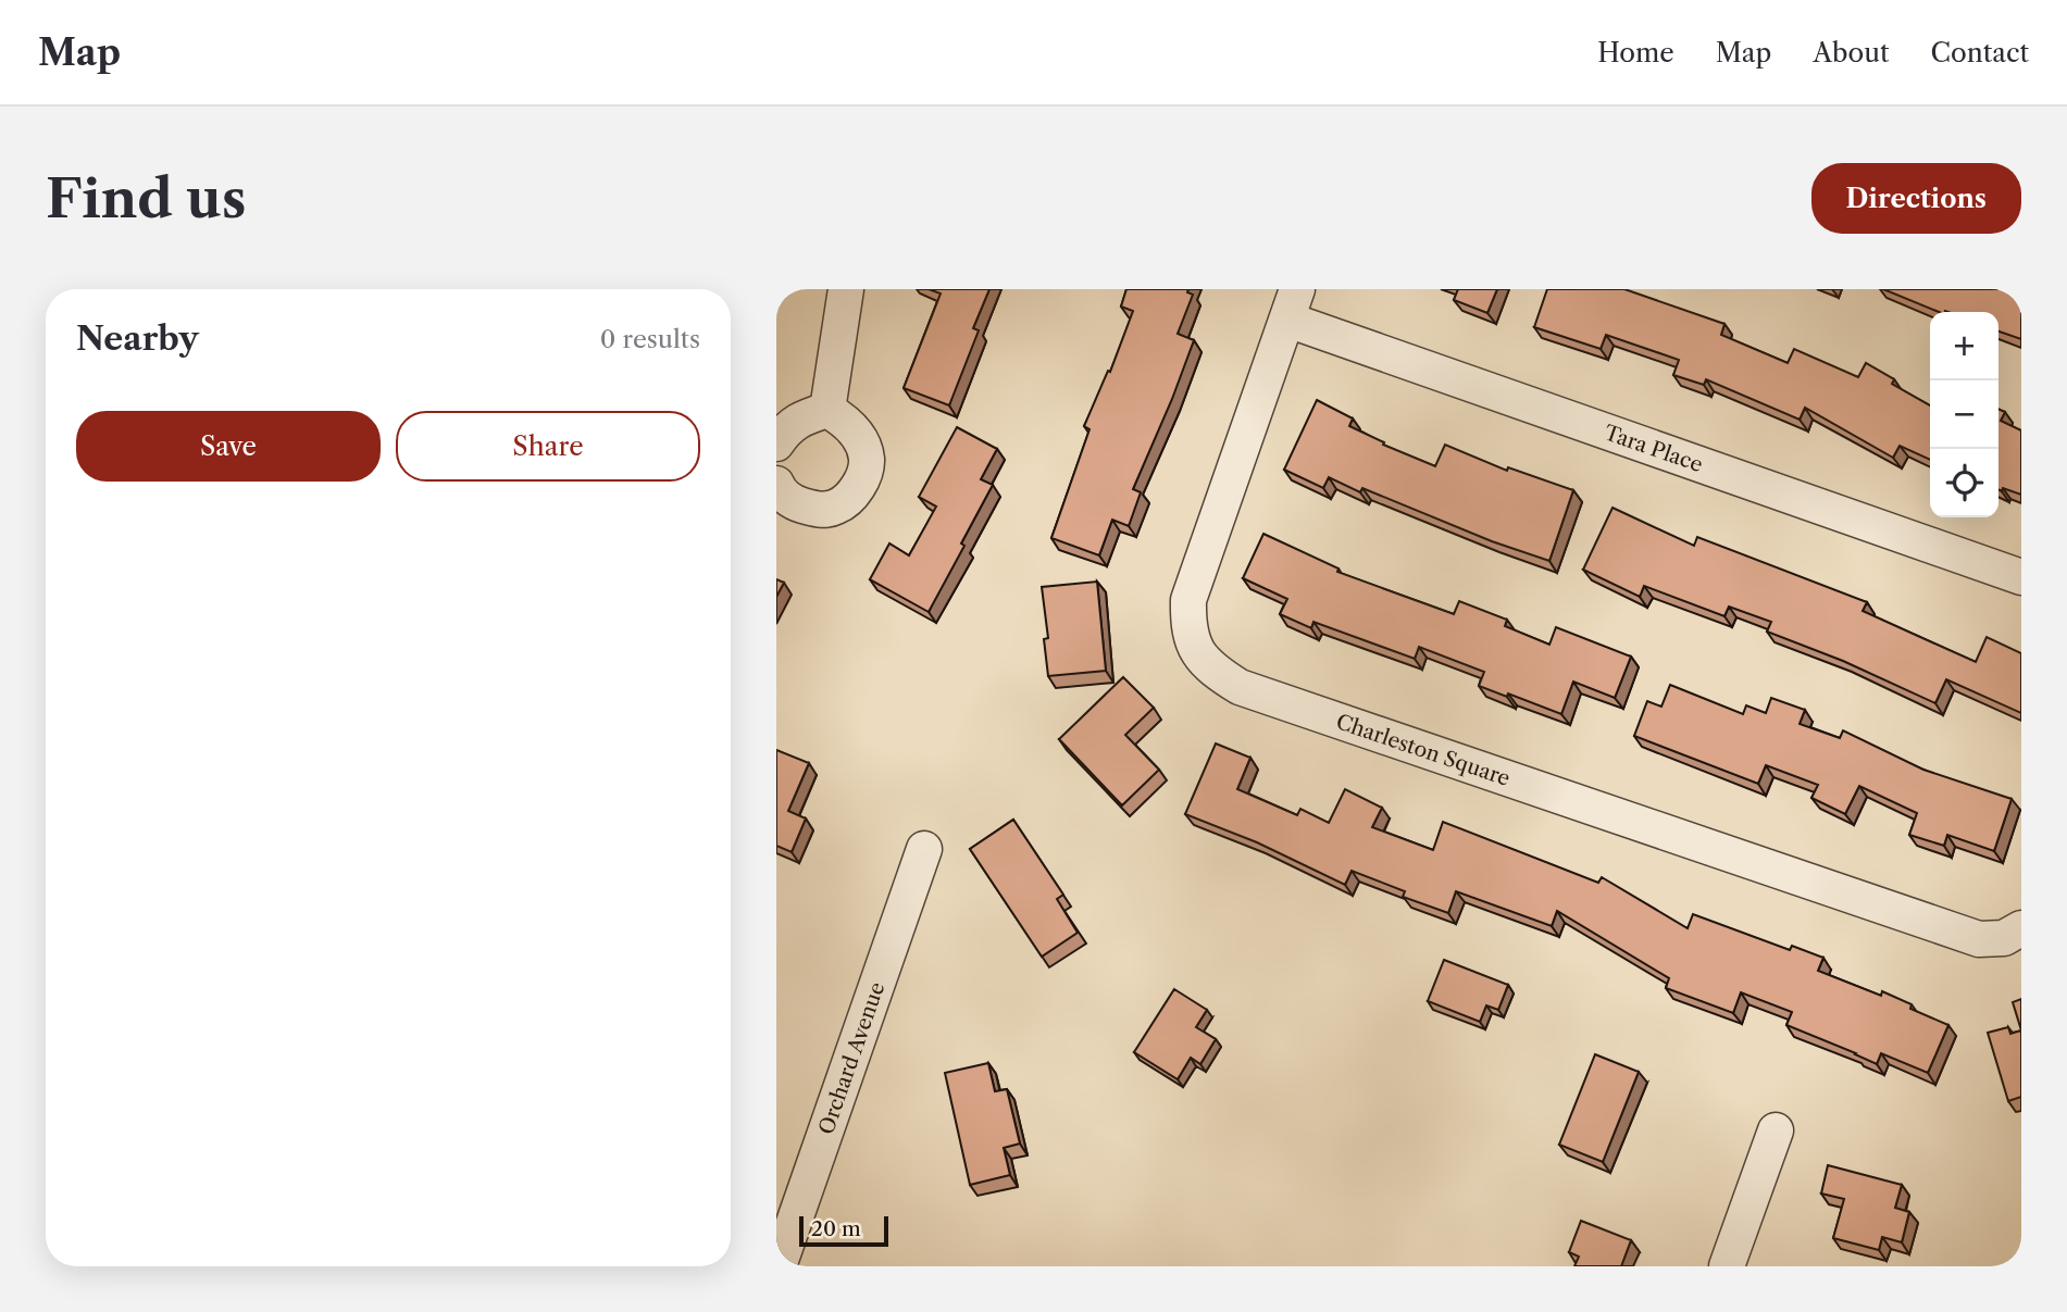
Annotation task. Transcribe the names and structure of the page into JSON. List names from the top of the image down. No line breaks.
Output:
{"streets":{"street":["Tara Place","Charleston Square","Orchard Avenue"]},"crossings":[["Tara Place","Charleston Square"]],"scale_bar":"20 m","page":{"header":"Map","nav":["Home","Map","About","Contact"],"buttons":["Directions",["Save","Share"]],"title":"Find us","heading":["Nearby","0 results"],"map_buttons":["+","−"],"scale":"20 m"}}
